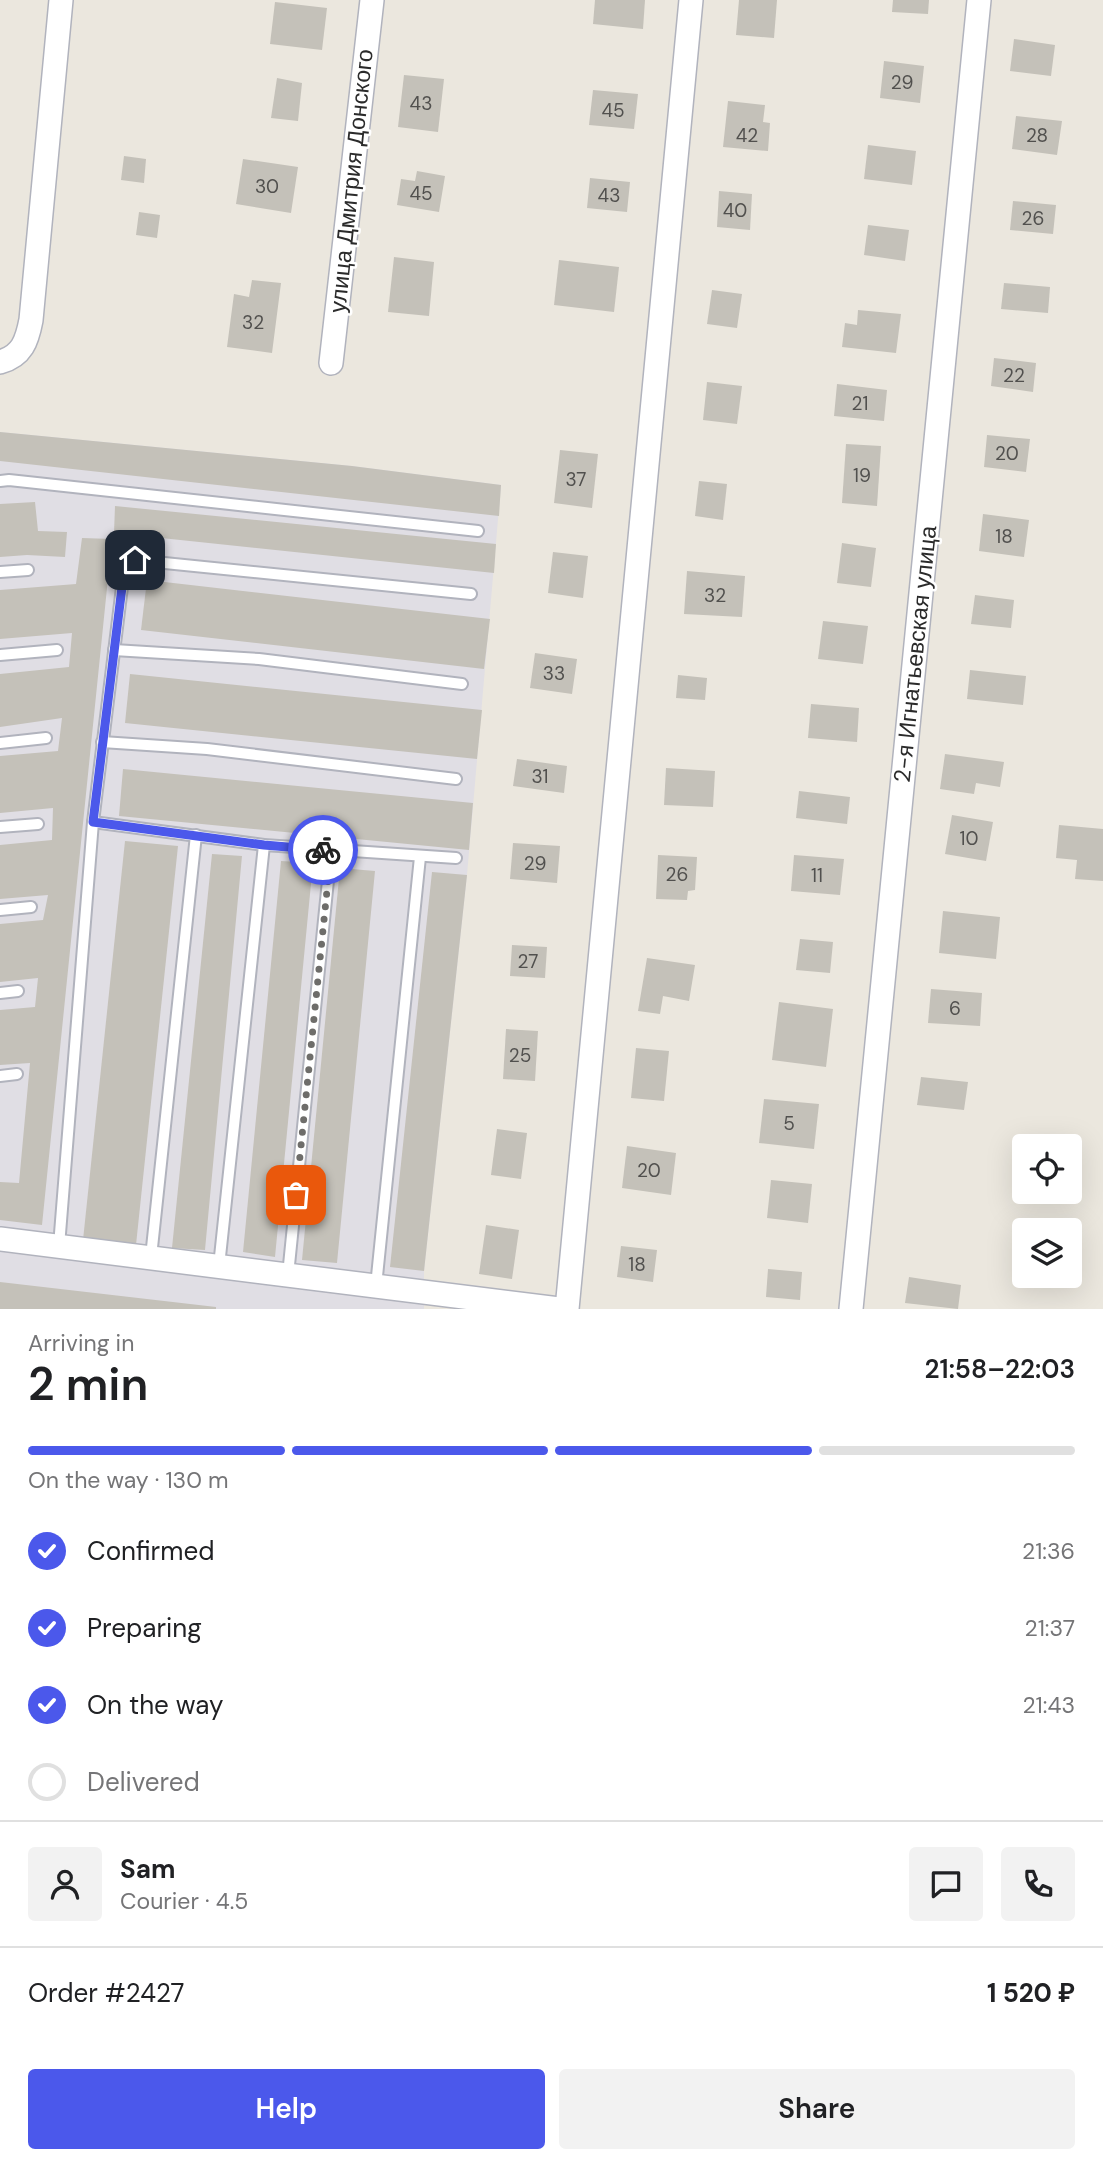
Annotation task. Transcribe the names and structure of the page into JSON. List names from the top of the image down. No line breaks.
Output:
{"streets":{"street":["улица Дмитрия Донского","2-я Игнатьевская улица"]},"house_numbers":["29","43","45","42","28","30","45","43","40","26","32","22","21","20","19","37","18","32","33","31","10","29","26","11","27","6","25","5","20","18"],"page":{"heading":["2 min","Arriving in","21:58–22:03"],"panel":["Sam","Courier · 4.5","Order #2427","1 520 ₽"],"bar":"On the way · 130 m","list":[["Confirmed","21:36"],["Preparing","21:37"],["On the way","21:43"],"Delivered"],"buttons":["Help","Share"]}}
